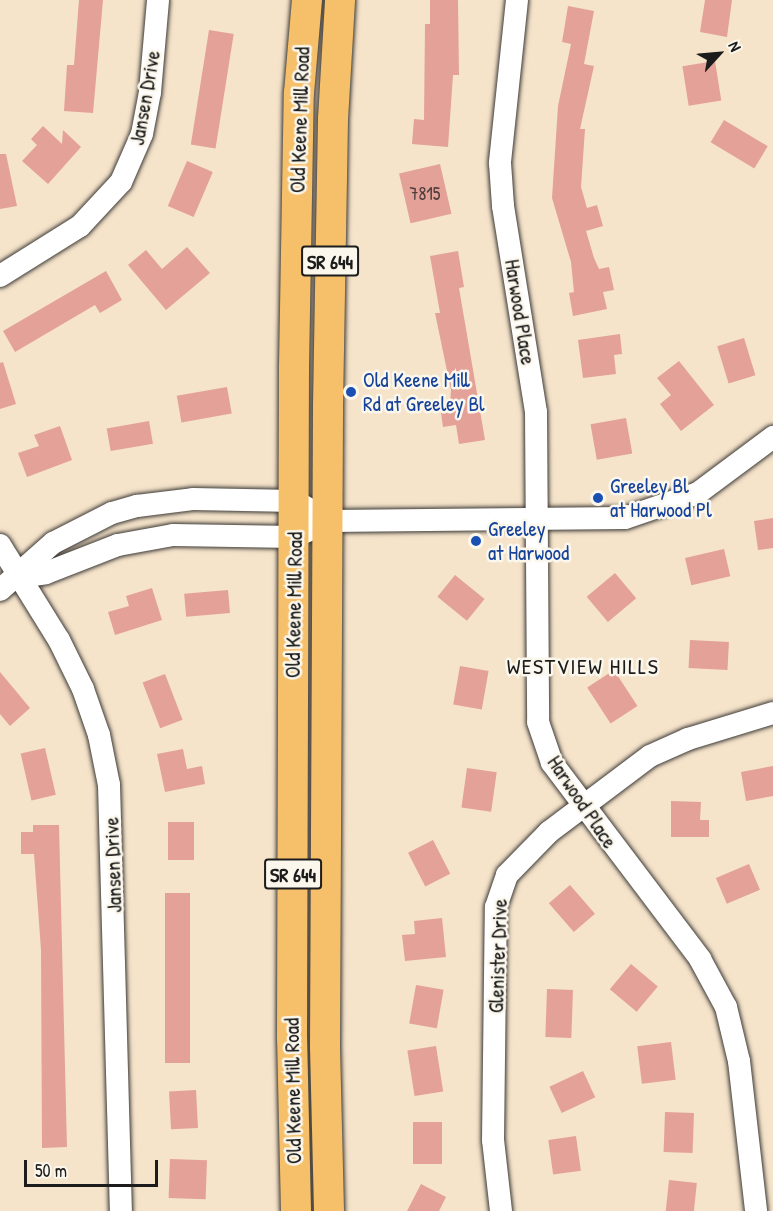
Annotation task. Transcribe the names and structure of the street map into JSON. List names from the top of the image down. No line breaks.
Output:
{"streets":{"main road":["Old Keene Mill Road","SR 644"],"street":["Jansen Drive","Harwood Place","Glenister Drive"]},"crossings":[["Harwood Place","Glenister Drive"]],"districts":["WESTVIEW HILLS"],"places":["Old Keene Mill Rd at Greeley Bl","Greeley Bl at Harwood Pl","Greeley at Harwood"],"house_numbers":["7815"],"scale_bar":"50 m","north":"top right"}
